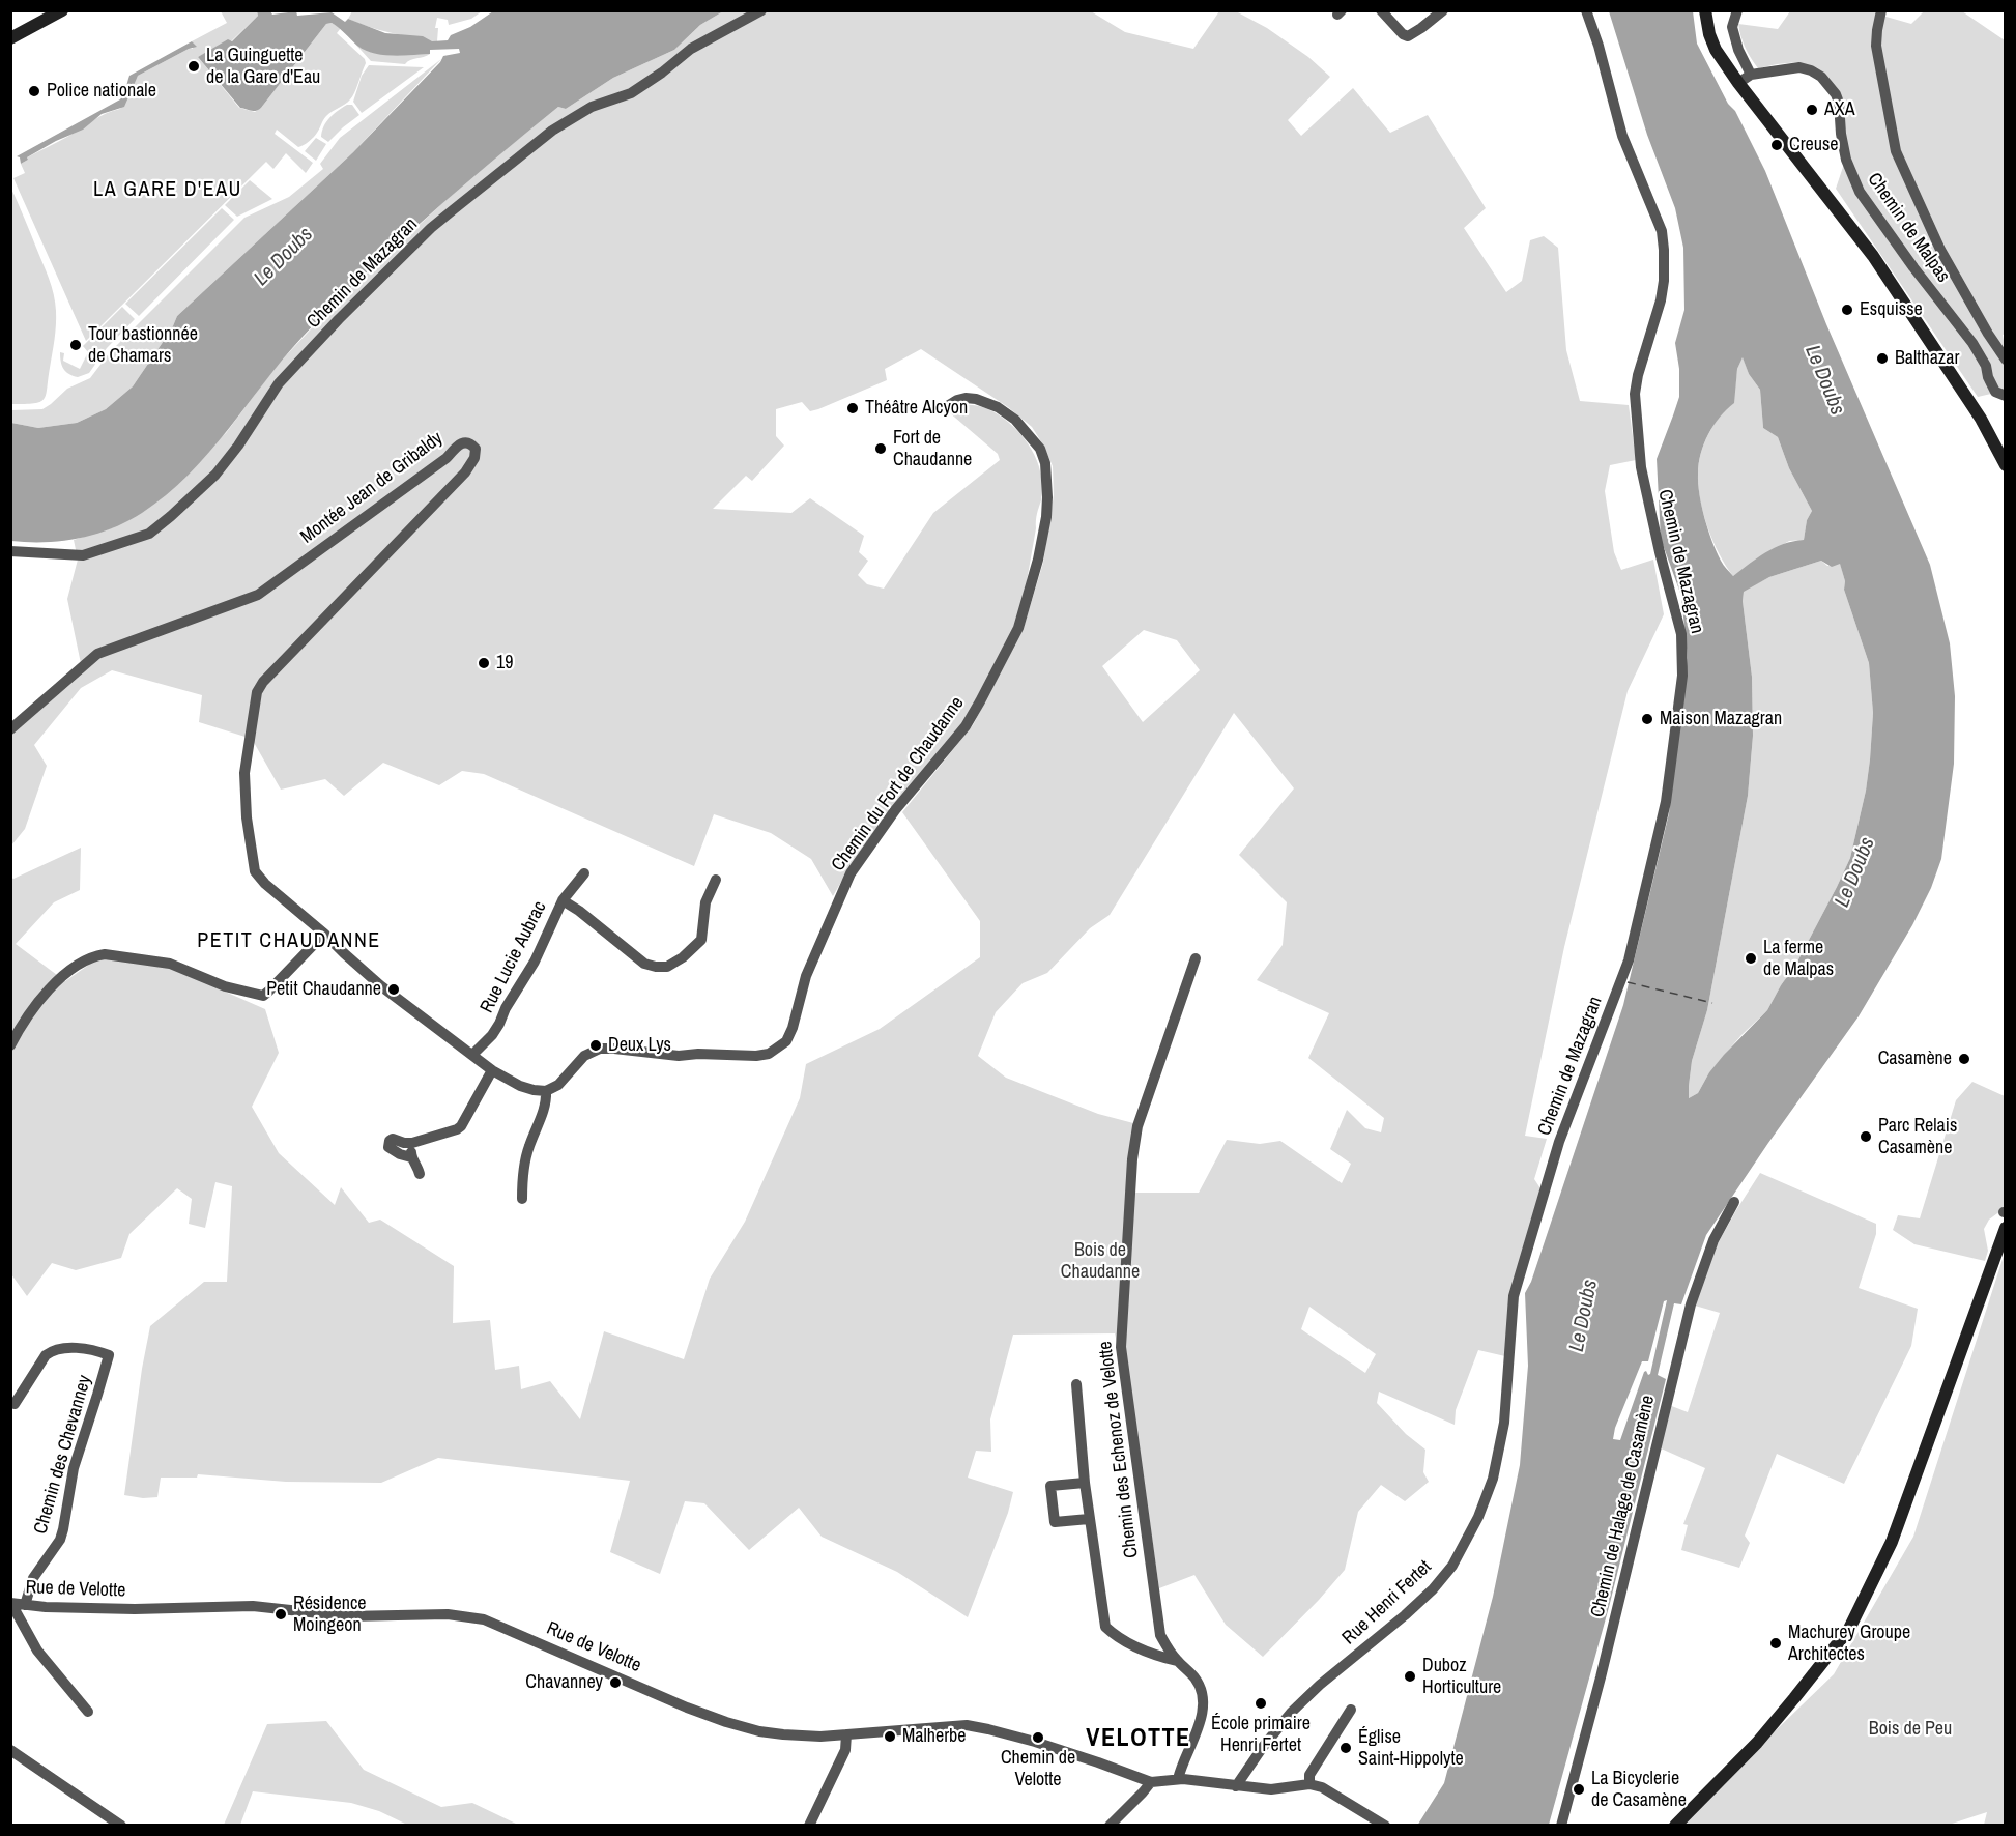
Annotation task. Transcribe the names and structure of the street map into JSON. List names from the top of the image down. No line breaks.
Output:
{"streets":{"street":["Chemin de Malpas","Chemin de Mazagran","Montée Jean de Gribaldy","Chemin du Fort de Chaudanne","Rue Lucie Aubrac","Chemin des Echenoz de Velotte","Chemin des Chevanney","Chemin de Halage de Casamène","Rue de Velotte","Rue Henri Fertet"]},"crossings":[["Chemin de Mazagran","Rue Henri Fertet"],["Chemin des Chevanney","Rue de Velotte"]],"districts":["LA GARE D'EAU","PETIT CHAUDANNE","VELOTTE"],"water":["Le Doubs"],"parks":["Bois de Chaudanne","Bois de Peu"],"places":["La Guinguette de la Gare d'Eau","Police nationale","AXA","Creuse","Esquisse","Tour bastionnée de Chamars","Balthazar","Théâtre Alcyon","Fort de Chaudanne","19","Maison Mazagran","La ferme de Malpas","Petit Chaudanne","Deux Lys","Casamène","Parc Relais Casamène","Résidence Moingeon","Machurey Groupe Architectes","Duboz Horticulture","Chavanney","École primaire Henri Fertet","Malherbe","Chemin de Velotte","Église Saint-Hippolyte","La Bicyclerie de Casamène"]}
